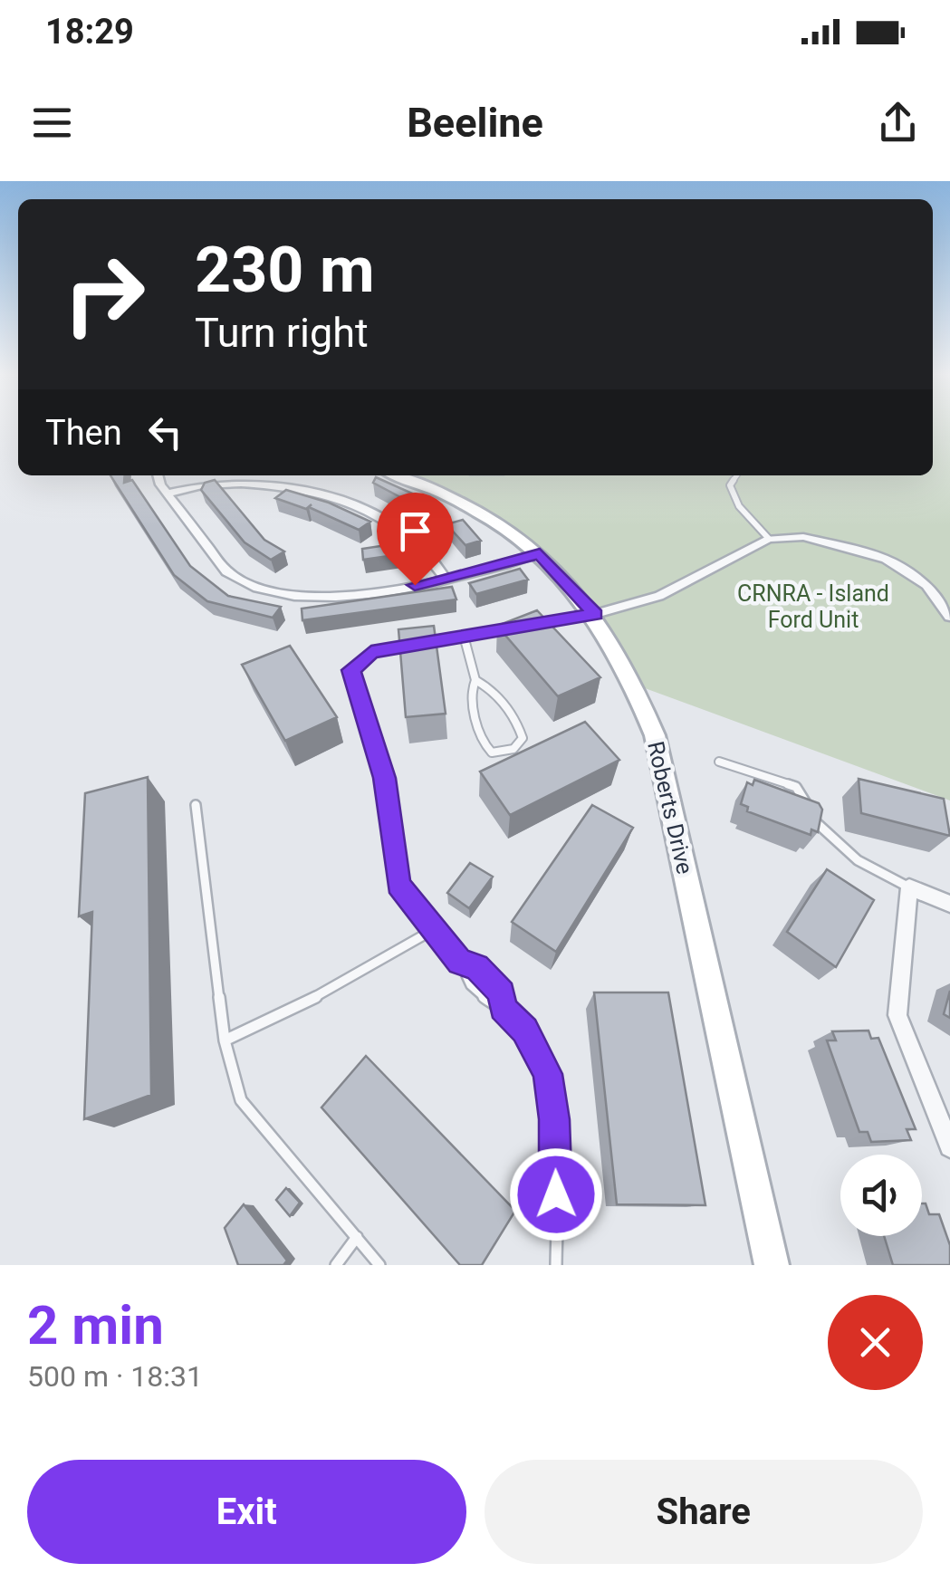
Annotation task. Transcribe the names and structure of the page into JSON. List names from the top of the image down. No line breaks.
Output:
{"streets":{"street":["Roberts Drive"]},"parks":["CRNRA - Island Ford Unit"],"page":{"status":"18:29","header":"Beeline","turn":["230 m","Turn right"],"then":"Then","heading":["2 min","500 m · 18:31"],"buttons":["Exit","Share"]}}
